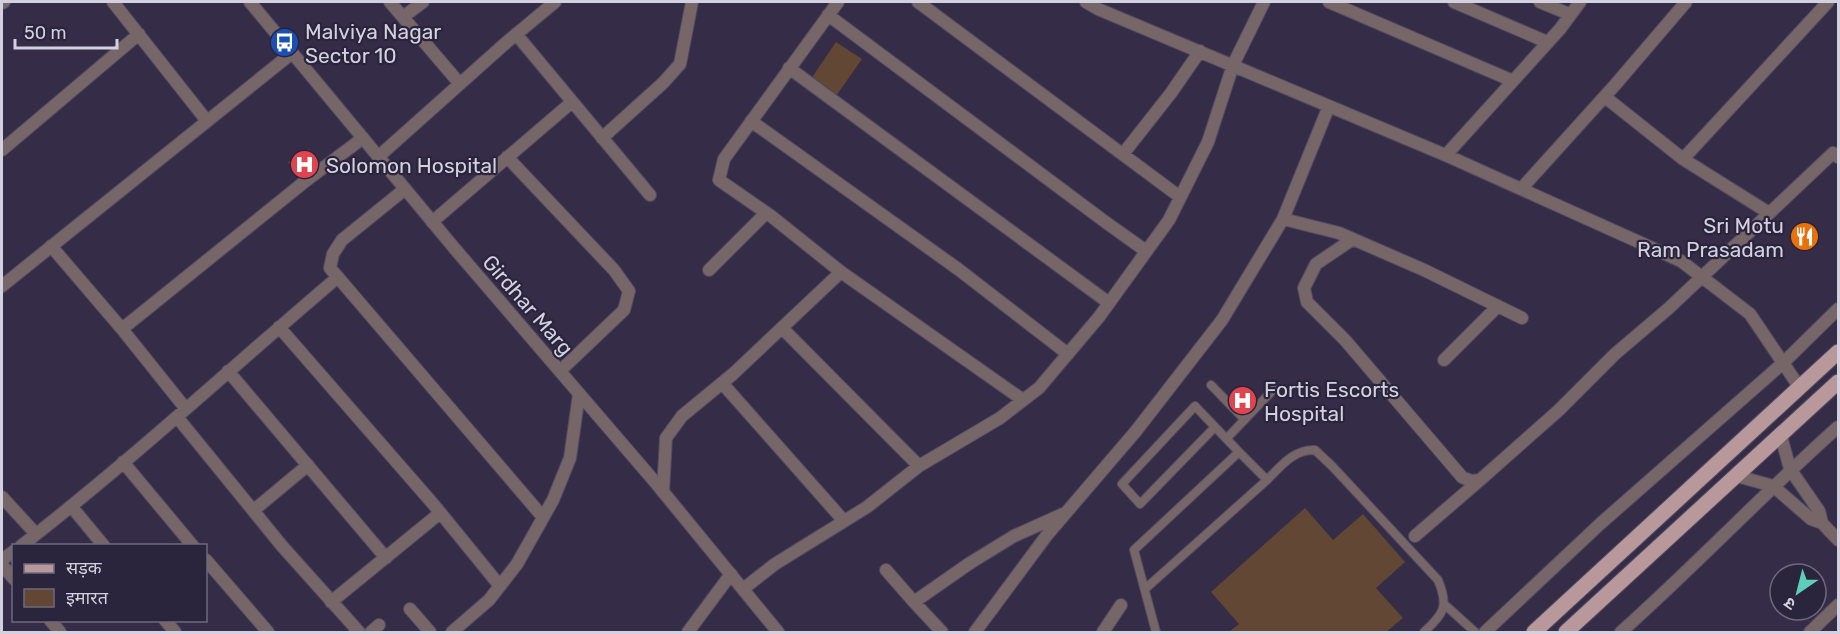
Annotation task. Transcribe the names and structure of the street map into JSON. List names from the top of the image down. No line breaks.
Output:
{"streets":{"street":["Girdhar Marg"]},"places":{"bus stop":["Malviya Nagar Sector 10"],"hospital":["Solomon Hospital","Fortis Escorts Hospital"],"restaurant":["Sri Motu Ram Prasadam"]},"legend":["सड़क","इमारत"],"scale_bar":"50 m","north":"bottom left"}
